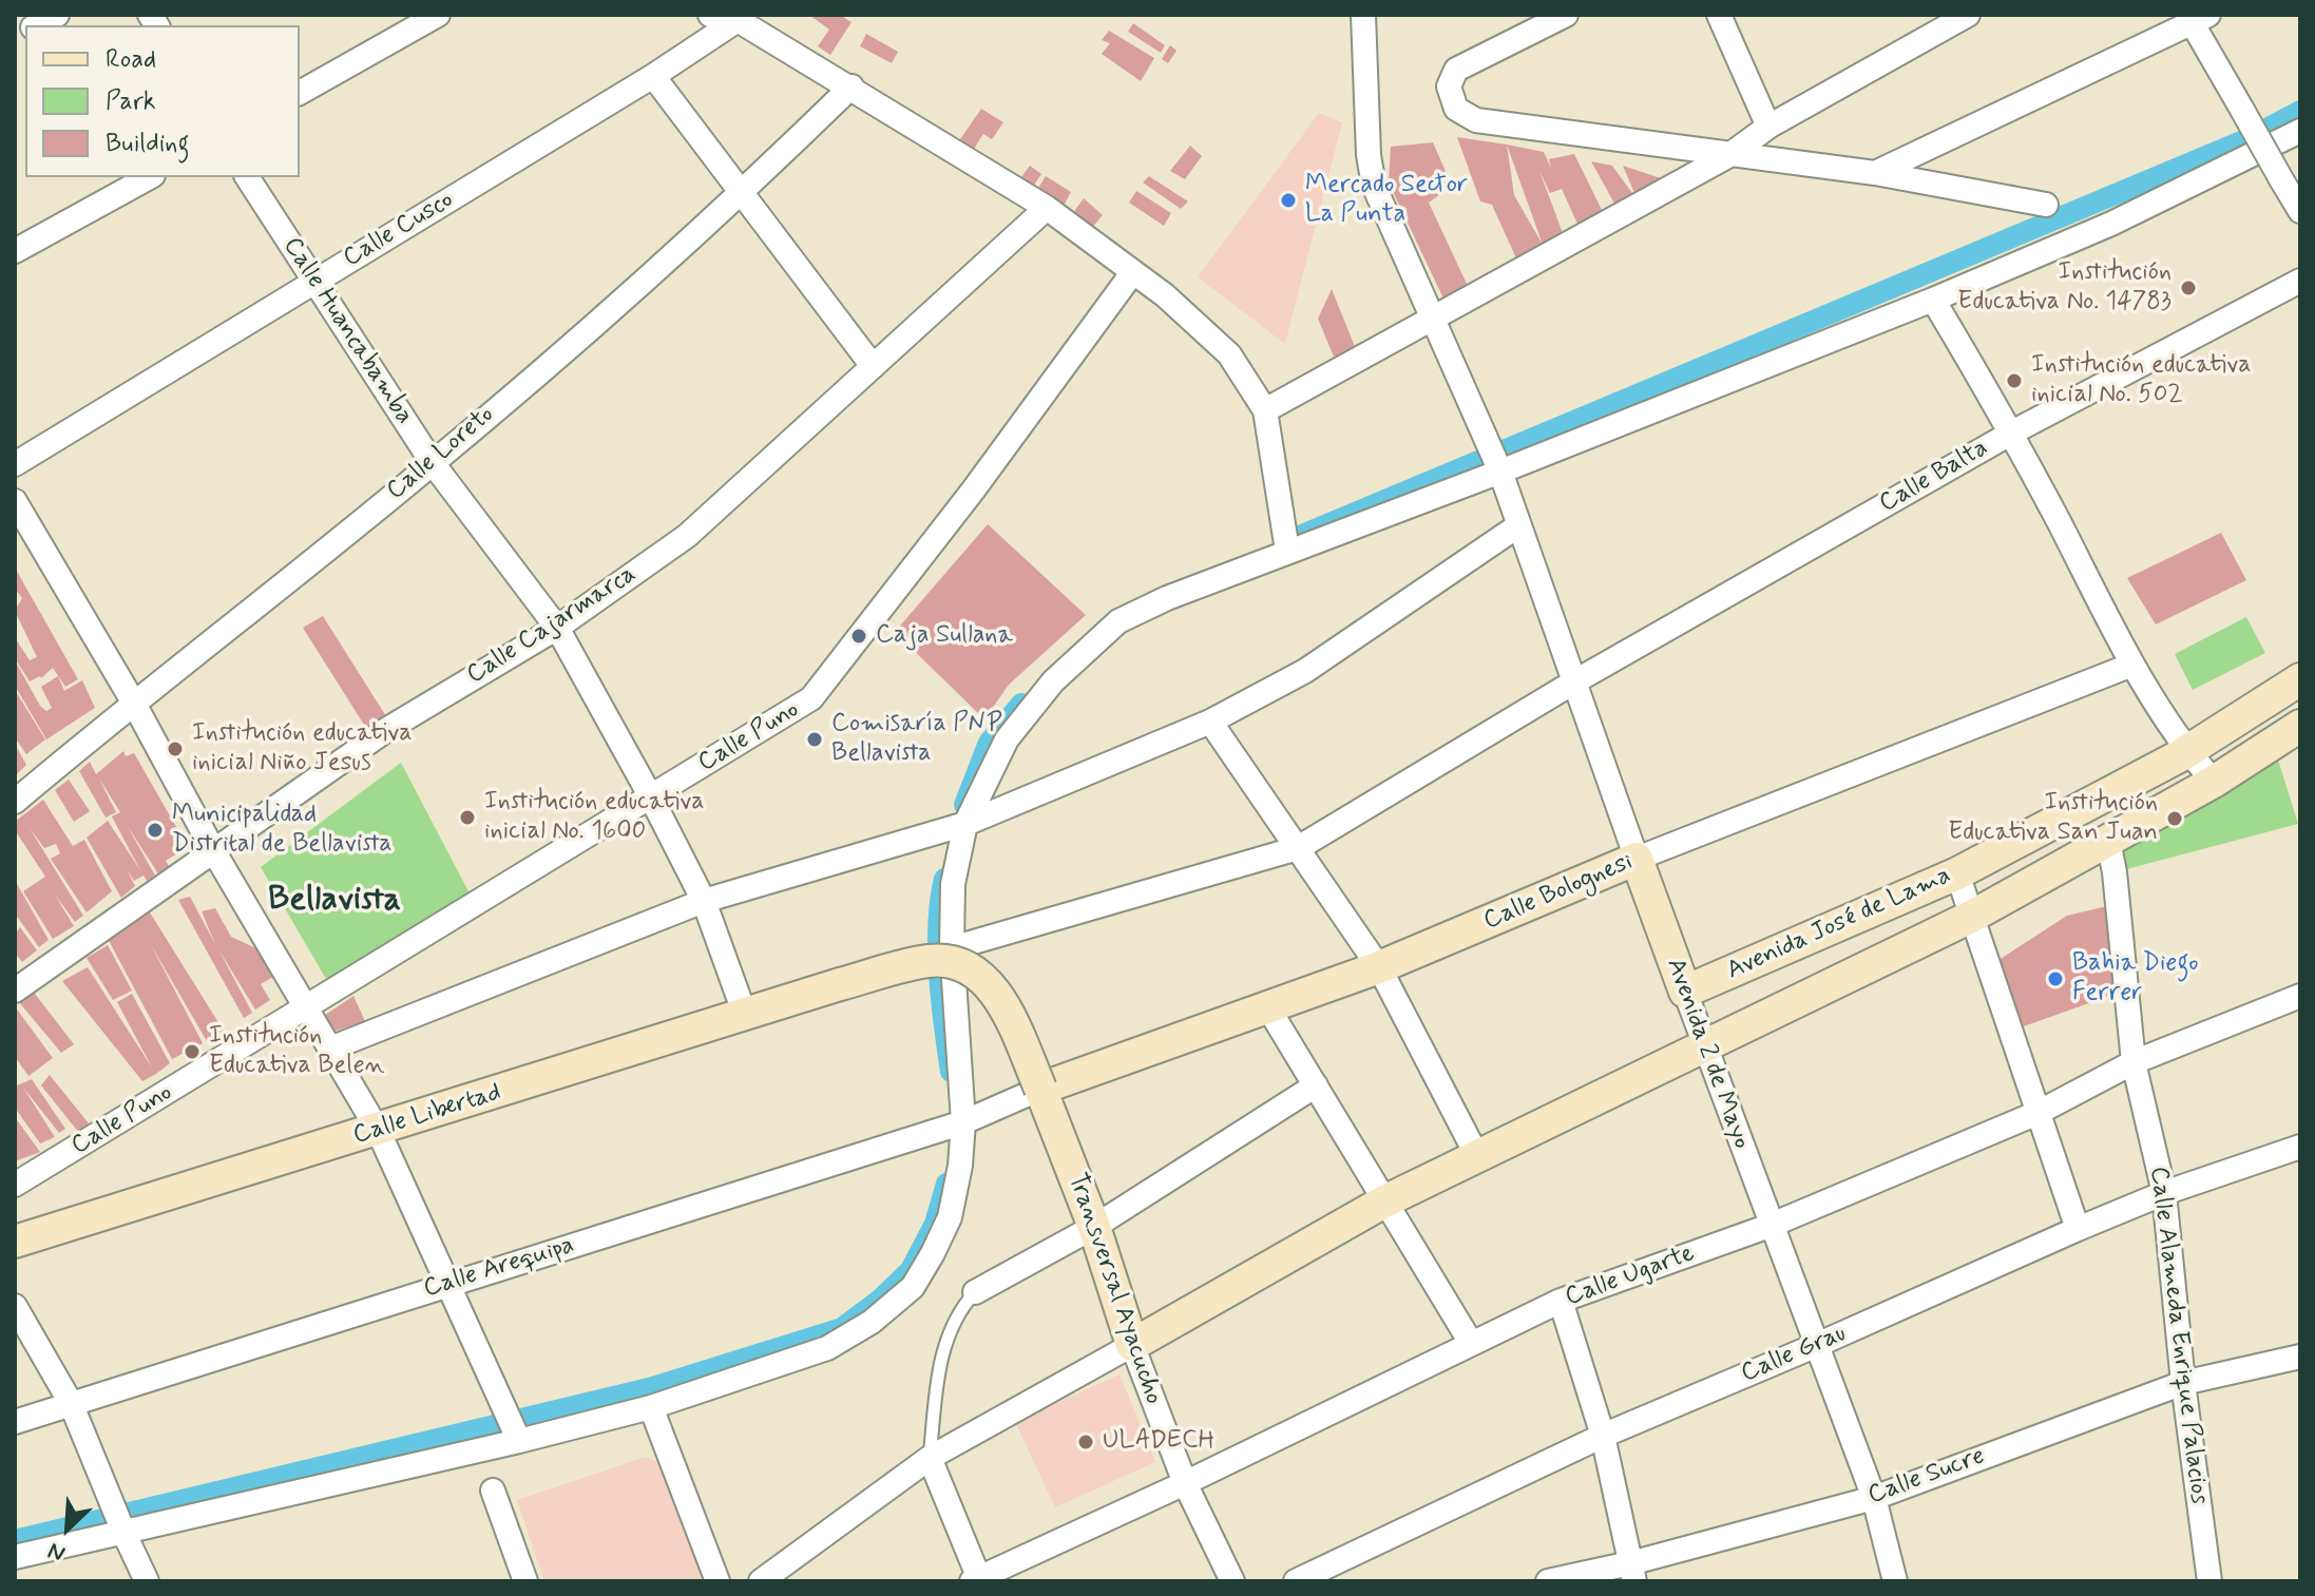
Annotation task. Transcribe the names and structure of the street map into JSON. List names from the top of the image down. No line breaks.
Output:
{"streets":{"main road":["Calle Bolognesi","Avenida José de Lama","Avenida 2 de Mayo","Calle Libertad","Transversal Ayacucho"],"street":["Calle Cusco","Calle Huancabamba","Calle Loreto","Calle Balta","Calle Cajarmarca","Calle Puno","Calle Arequipa","Calle Ugarte","Calle Alameda Enrique Palacios","Calle Grau","Calle Sucre"]},"crossings":[["Calle Cusco","Calle Huancabamba"],["Calle Huancabamba","Calle Loreto"],["Calle Huancabamba","Calle Cajarmarca"],["Calle Huancabamba","Calle Puno"],["Calle Huancabamba","Calle Libertad"],["Calle Balta","Avenida 2 de Mayo"],["Calle Bolognesi","Avenida 2 de Mayo"],["Calle Bolognesi","Calle Arequipa"],["Calle Bolognesi","Transversal Ayacucho"],["Avenida José de Lama","Avenida 2 de Mayo"],["Avenida José de Lama","Transversal Ayacucho"],["Avenida José de Lama","Calle Alameda Enrique Palacios"],["Avenida 2 de Mayo","Calle Ugarte"],["Avenida 2 de Mayo","Calle Grau"],["Avenida 2 de Mayo","Calle Sucre"],["Calle Libertad","Transversal Ayacucho"],["Calle Ugarte","Transversal Ayacucho"],["Calle Ugarte","Calle Alameda Enrique Palacios"],["Calle Alameda Enrique Palacios","Calle Grau"],["Calle Alameda Enrique Palacios","Calle Sucre"]],"districts":["Bellavista"],"places":["Mercado Sector La Punta","Institución Educativa No. 14783","Institución educativa inicial No. 502","Caja Sullana","Comisaría PNP Bellavista","Institución educativa inicial Niño Jesus","Institución educativa inicial No. 1600","Institución Educativa San Juan","Municipalidad Distrital de Bellavista","Bahia Diego Ferrer","Institución Educativa Belen","ULADECH"],"legend":["Road","Park","Building"],"north":"bottom left"}
